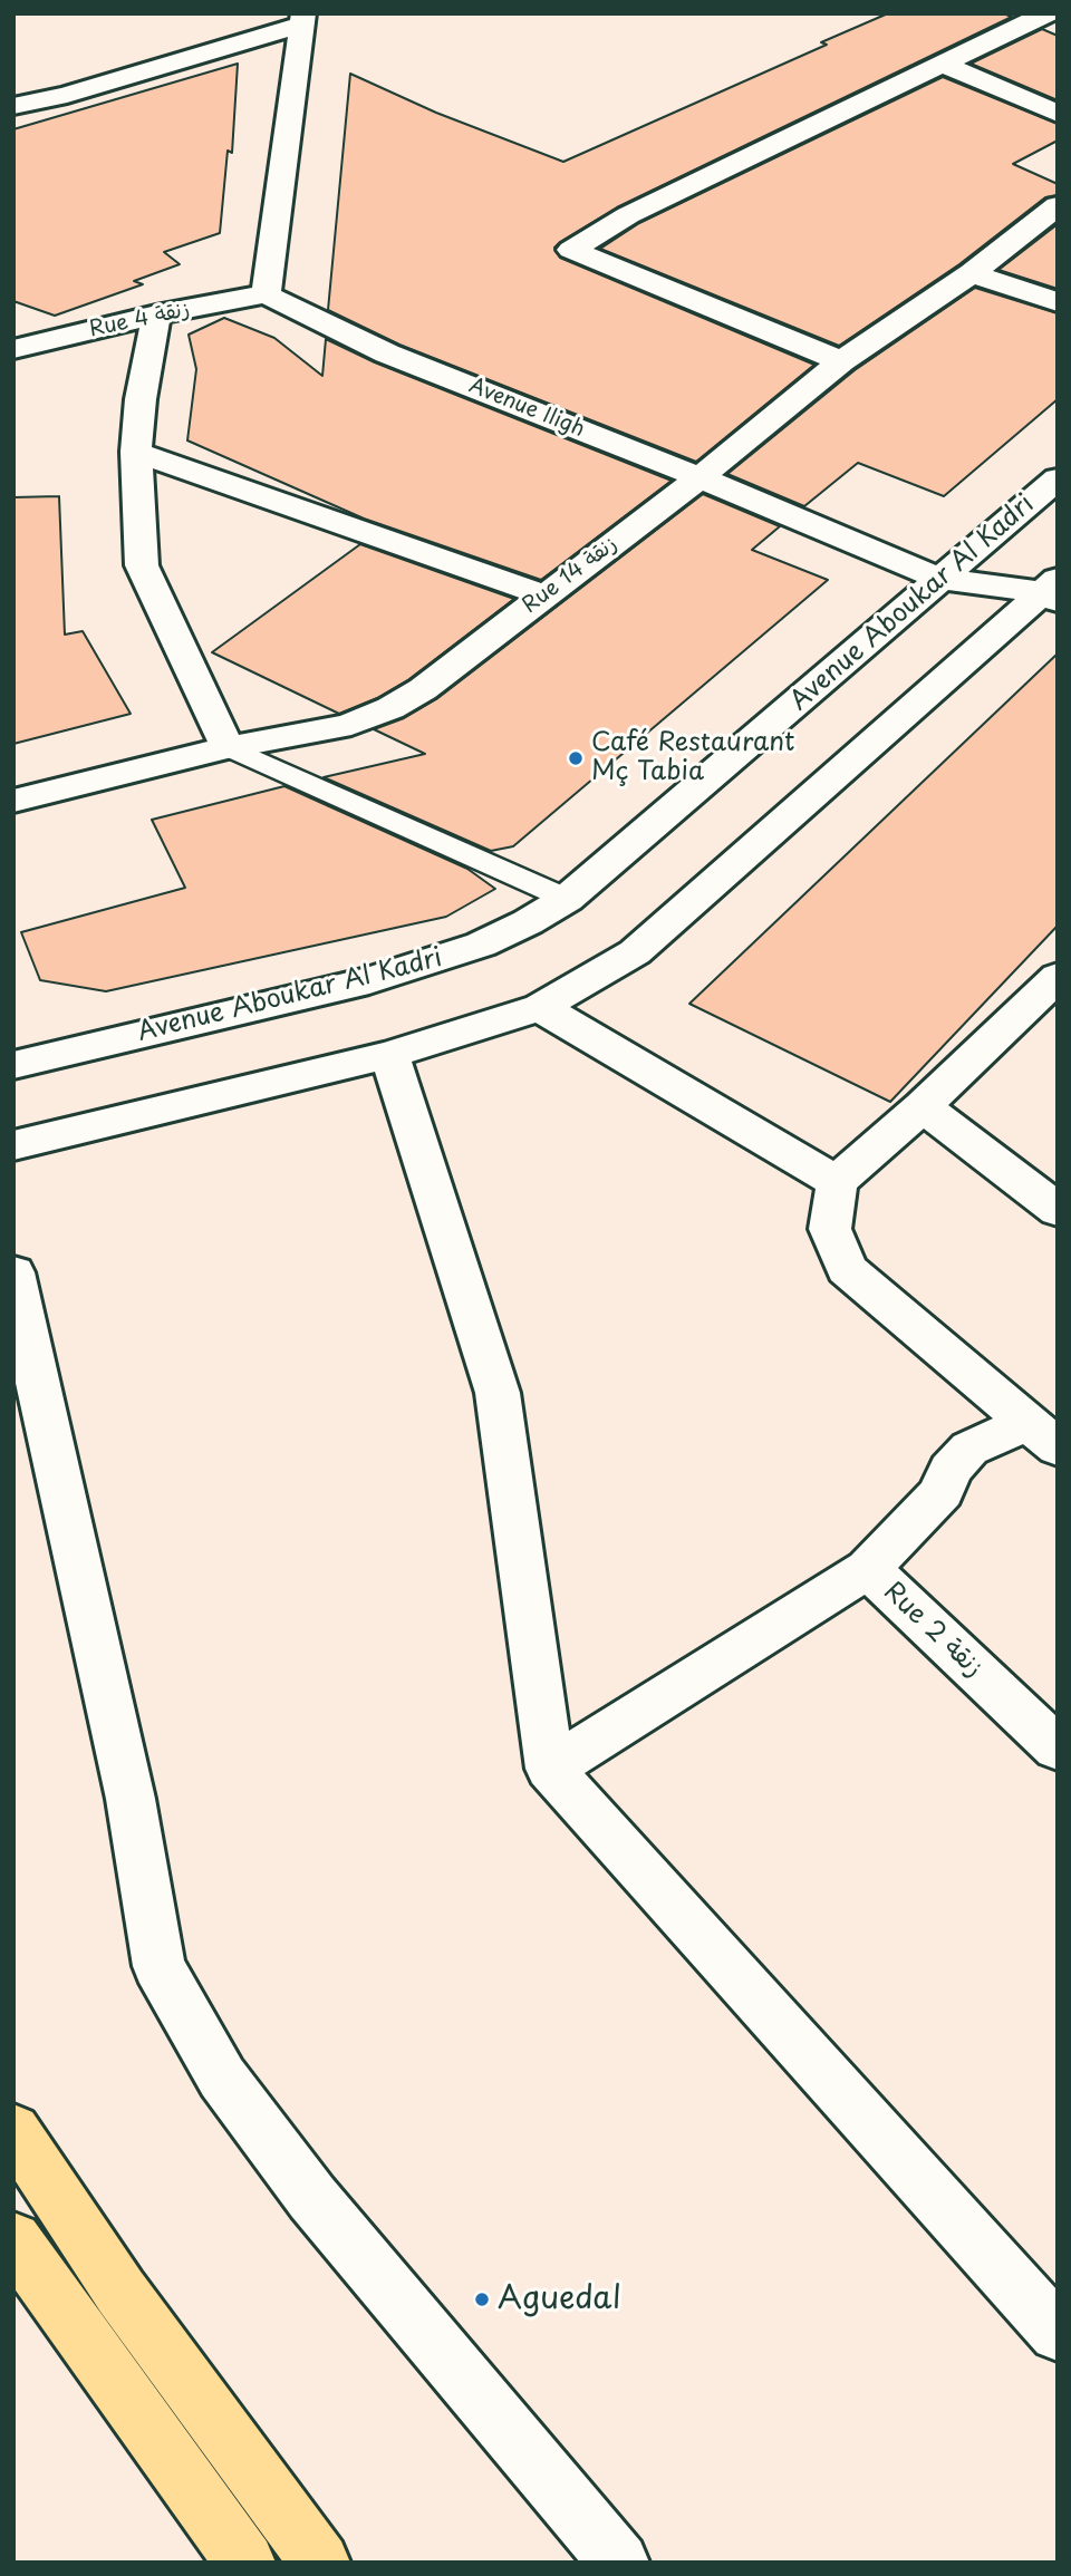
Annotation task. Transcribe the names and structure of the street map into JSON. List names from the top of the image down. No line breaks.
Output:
{"streets":{"street":["Rue 4 زنقة","Avenue Iligh","Rue 14 زنقة","Avenue Aboukar Al Kadri","Rue 2 زنقة"]},"crossings":[["Rue 4 زنقة","Avenue Iligh"],["Avenue Iligh","Rue 14 زنقة"],["Avenue Iligh","Avenue Aboukar Al Kadri"]],"places":["Café Restaurant Mç Tabia","Aguedal"]}
